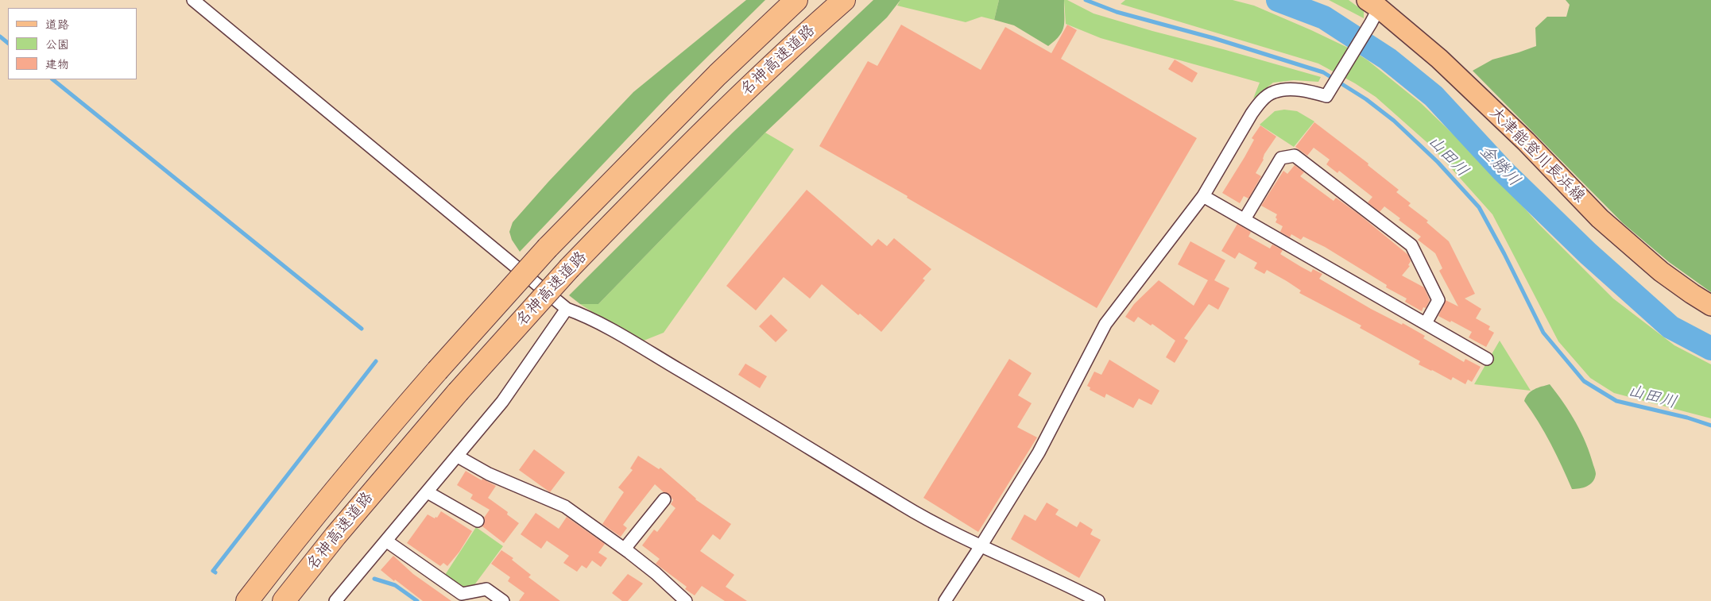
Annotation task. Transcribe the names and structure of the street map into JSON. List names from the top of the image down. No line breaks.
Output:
{"streets":{"highway":["名神高速道路"],"main road":["大津能登川長浜線"]},"water":["山田川","金勝川"],"legend":["道路","公園","建物"]}
